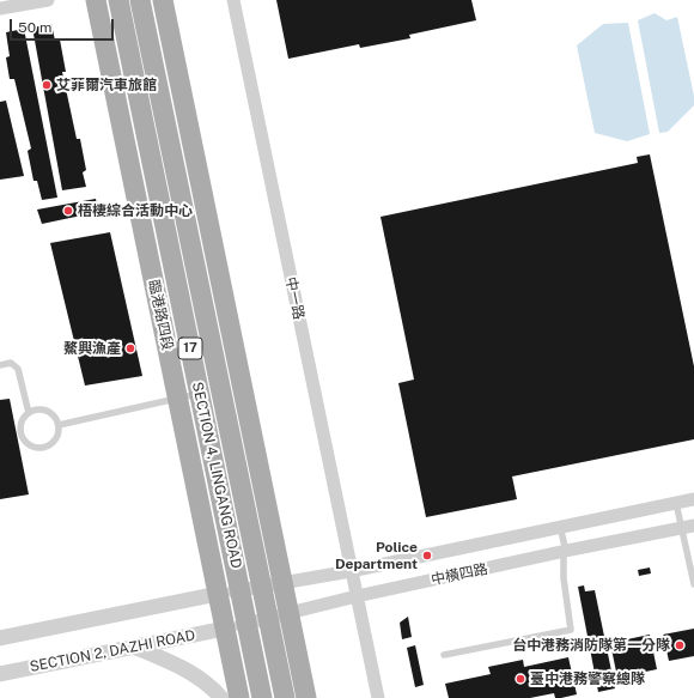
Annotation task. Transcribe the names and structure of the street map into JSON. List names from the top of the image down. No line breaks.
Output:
{"streets":{"main road":["臨港路四段","17","SECTION 4, LINGANG ROAD"],"street":["中一路","中橫四路","SECTION 2, DAZHI ROAD"]},"crossings":[["中一路","中橫四路"],["臨港路四段","17"],["臨港路四段","中橫四路"],["臨港路四段","SECTION 2, DAZHI ROAD"],["17","SECTION 4, LINGANG ROAD"],["17","中橫四路"],["17","SECTION 2, DAZHI ROAD"],["SECTION 4, LINGANG ROAD","中橫四路"],["中橫四路","SECTION 2, DAZHI ROAD"]],"places":["艾菲爾汽車旅館","梧棲綜合活動中心","鰲興漁產","Police Department","台中港務消防隊第一分隊","臺中港務警察總隊"],"scale_bar":"50 m"}
